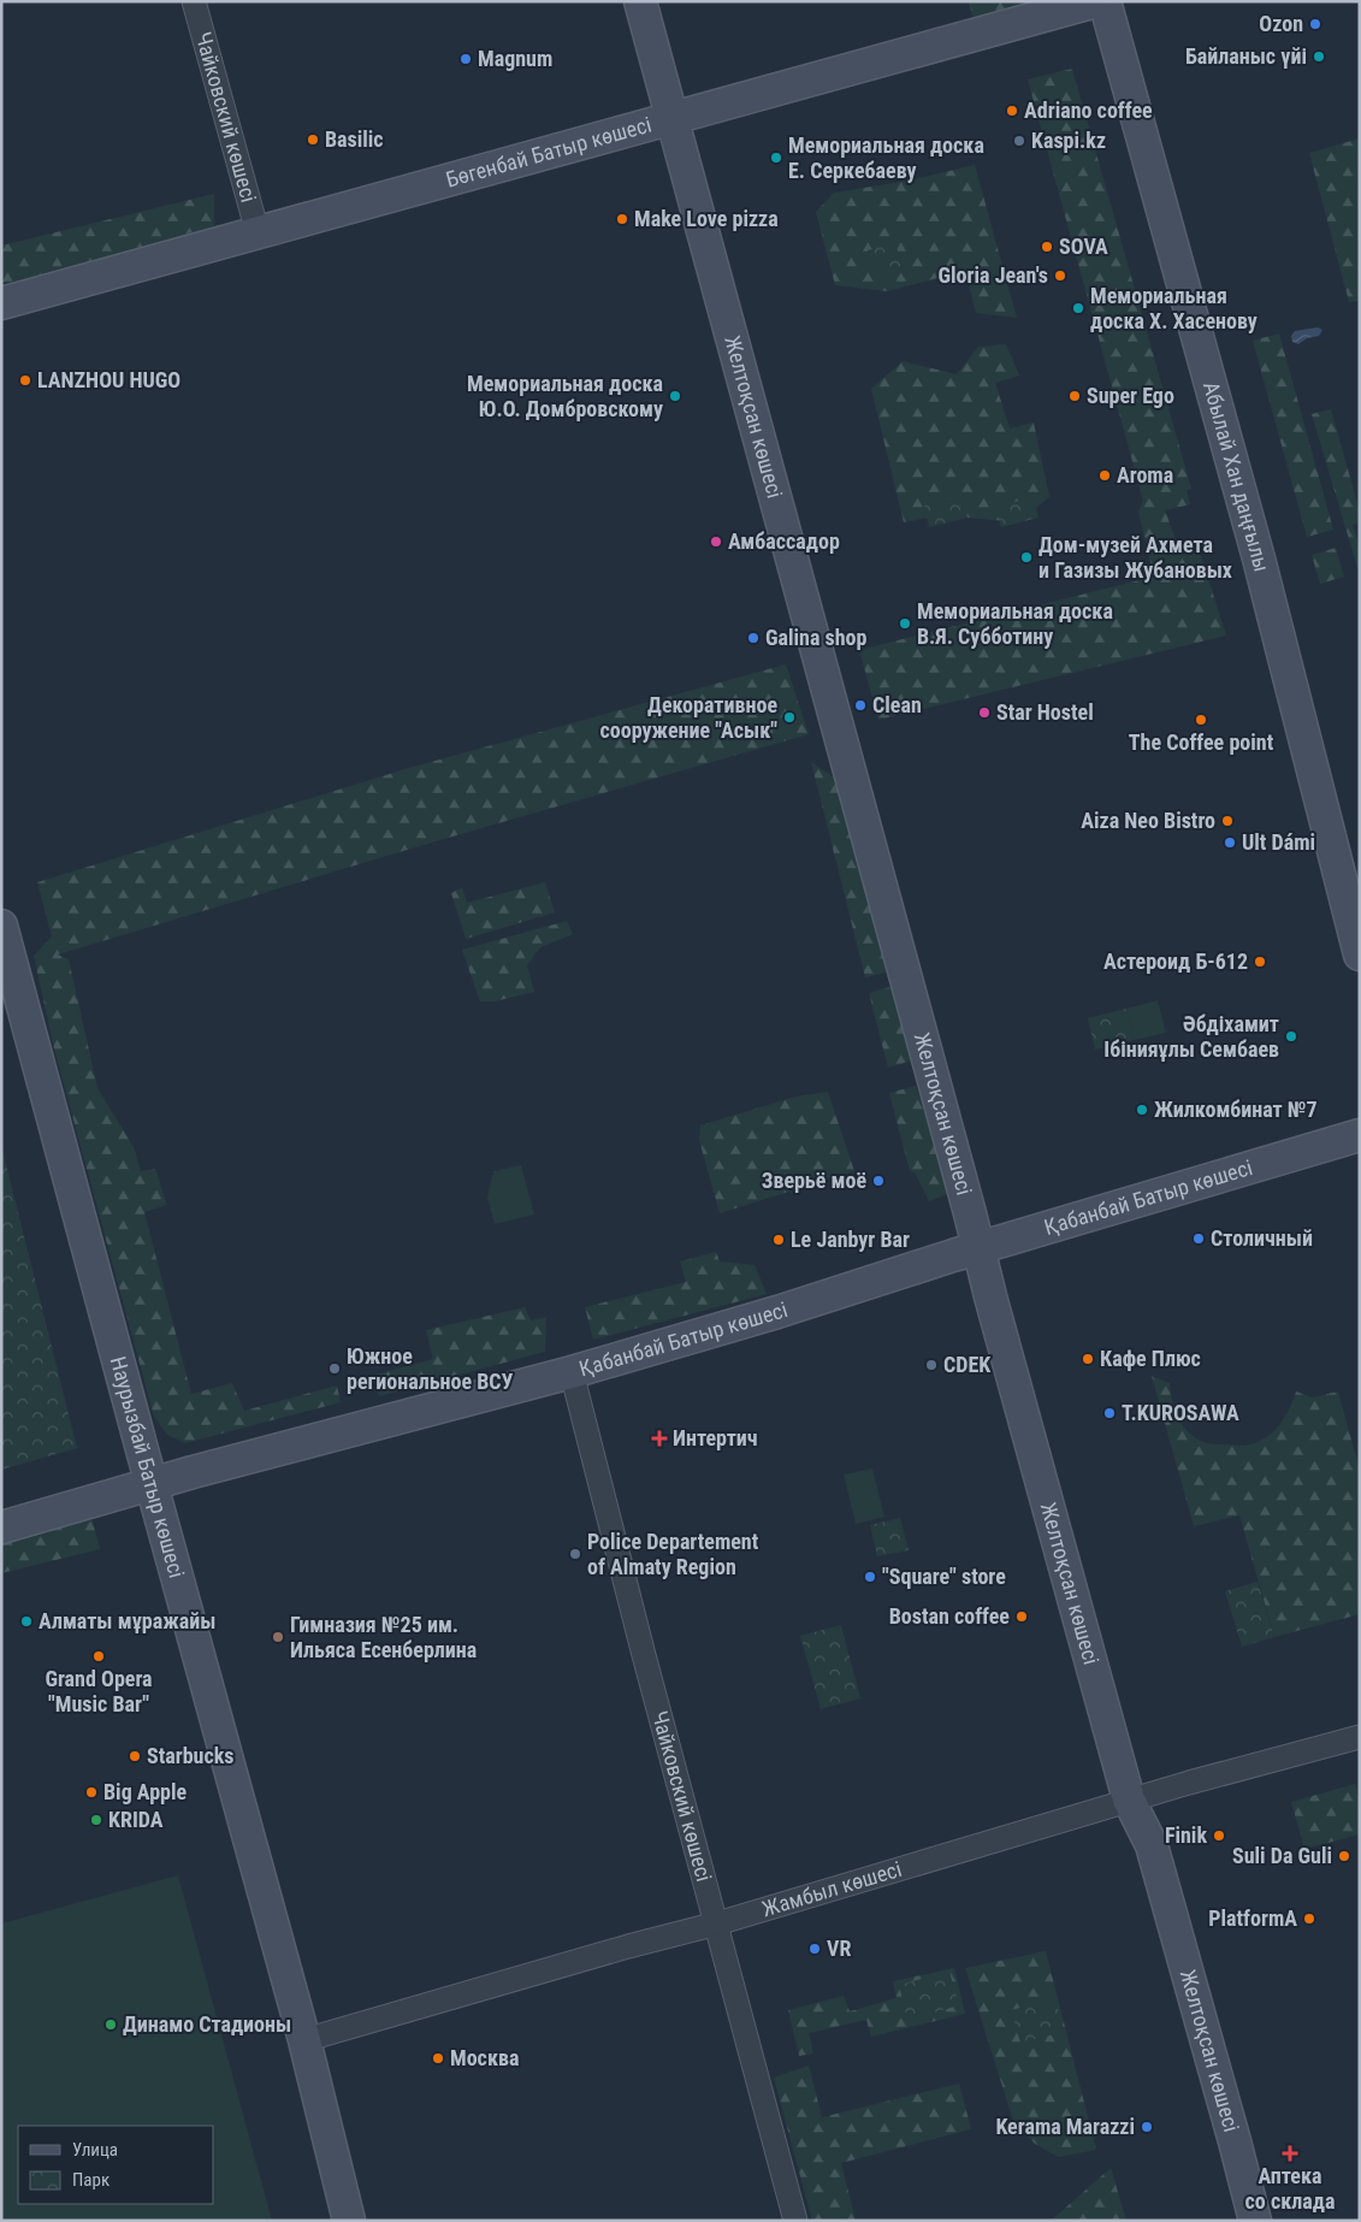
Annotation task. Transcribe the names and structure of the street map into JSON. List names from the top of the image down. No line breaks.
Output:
{"streets":{"main road":["Бөгенбай Батыр көшесі","Желтоқсан көшесі","Абылай Хан даңғылы","Қабанбай Батыр көшесі","Наурызбай Батыр көшесі"],"street":["Чайковский көшесі","Жамбыл көшесі"]},"crossings":[["Чайковский көшесі","Бөгенбай Батыр көшесі"],["Чайковский көшесі","Қабанбай Батыр көшесі"],["Чайковский көшесі","Жамбыл көшесі"],["Бөгенбай Батыр көшесі","Желтоқсан көшесі"],["Желтоқсан көшесі","Қабанбай Батыр көшесі"],["Желтоқсан көшесі","Жамбыл көшесі"],["Қабанбай Батыр көшесі","Наурызбай Батыр көшесі"],["Наурызбай Батыр көшесі","Жамбыл көшесі"]],"places":{"other":["Ozon","Байланыс үйі","Magnum","Adriano coffee","Basilic","Kaspi.kz","Мемориальная доска Е. Серкебаеву","Make Love pizza","SOVA","Gloria Jean's","Мемориальная доска Х. Хасенову","LANZHOU HUGO","Мемориальная доска Ю.О. Домбровскому","Super Ego","Aroma","Амбассадор","Дом-музей Ахмета и Газизы Жубановых","Мемориальная доска В.Я. Субботину","Galina shop","Clean","Star Hostel","Декоративное сооружение \"Асык\"","The Coffee point","Aiza Neo Bistro","Ult Dámi","Астероид Б-612","Әбдіхамит Ібінияұлы Сембаев","Жилкомбинат №7","Зверьё моё","Столичный","Le Janbyr Bar","Кафе Плюс","CDEK","Южное региональное ВСУ","T.KUROSAWA","Police Departement of Almaty Region","\"Square\" store","Bostan coffee","Алматы мұражайы","Гимназия №25 им. Ильяса Есенберлина","Grand Opera \"Music Bar\"","Starbucks","Big Apple","KRIDA","Finik","Suli Da Guli","PlatformA","VR","Динамо Стадионы","Москва","Kerama Marazzi"],"health":["Интертич","Аптека со склада"]},"legend":["Улица","Парк"]}
